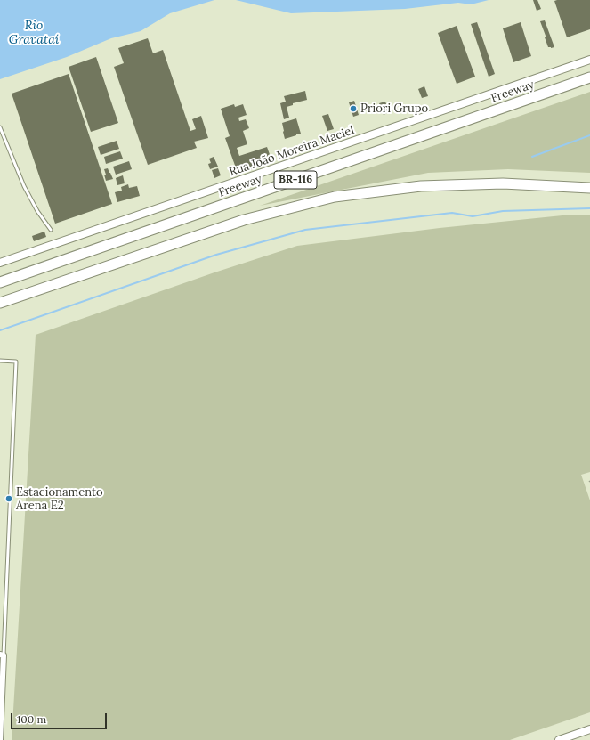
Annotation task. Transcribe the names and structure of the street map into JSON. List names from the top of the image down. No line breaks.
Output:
{"streets":{"highway":["Freeway","BR-116"],"street":["Rua João Moreira Maciel"]},"water":["Rio Gravataí"],"places":["Priori Grupo","Estacionamento Arena E2"],"scale_bar":"100 m"}
